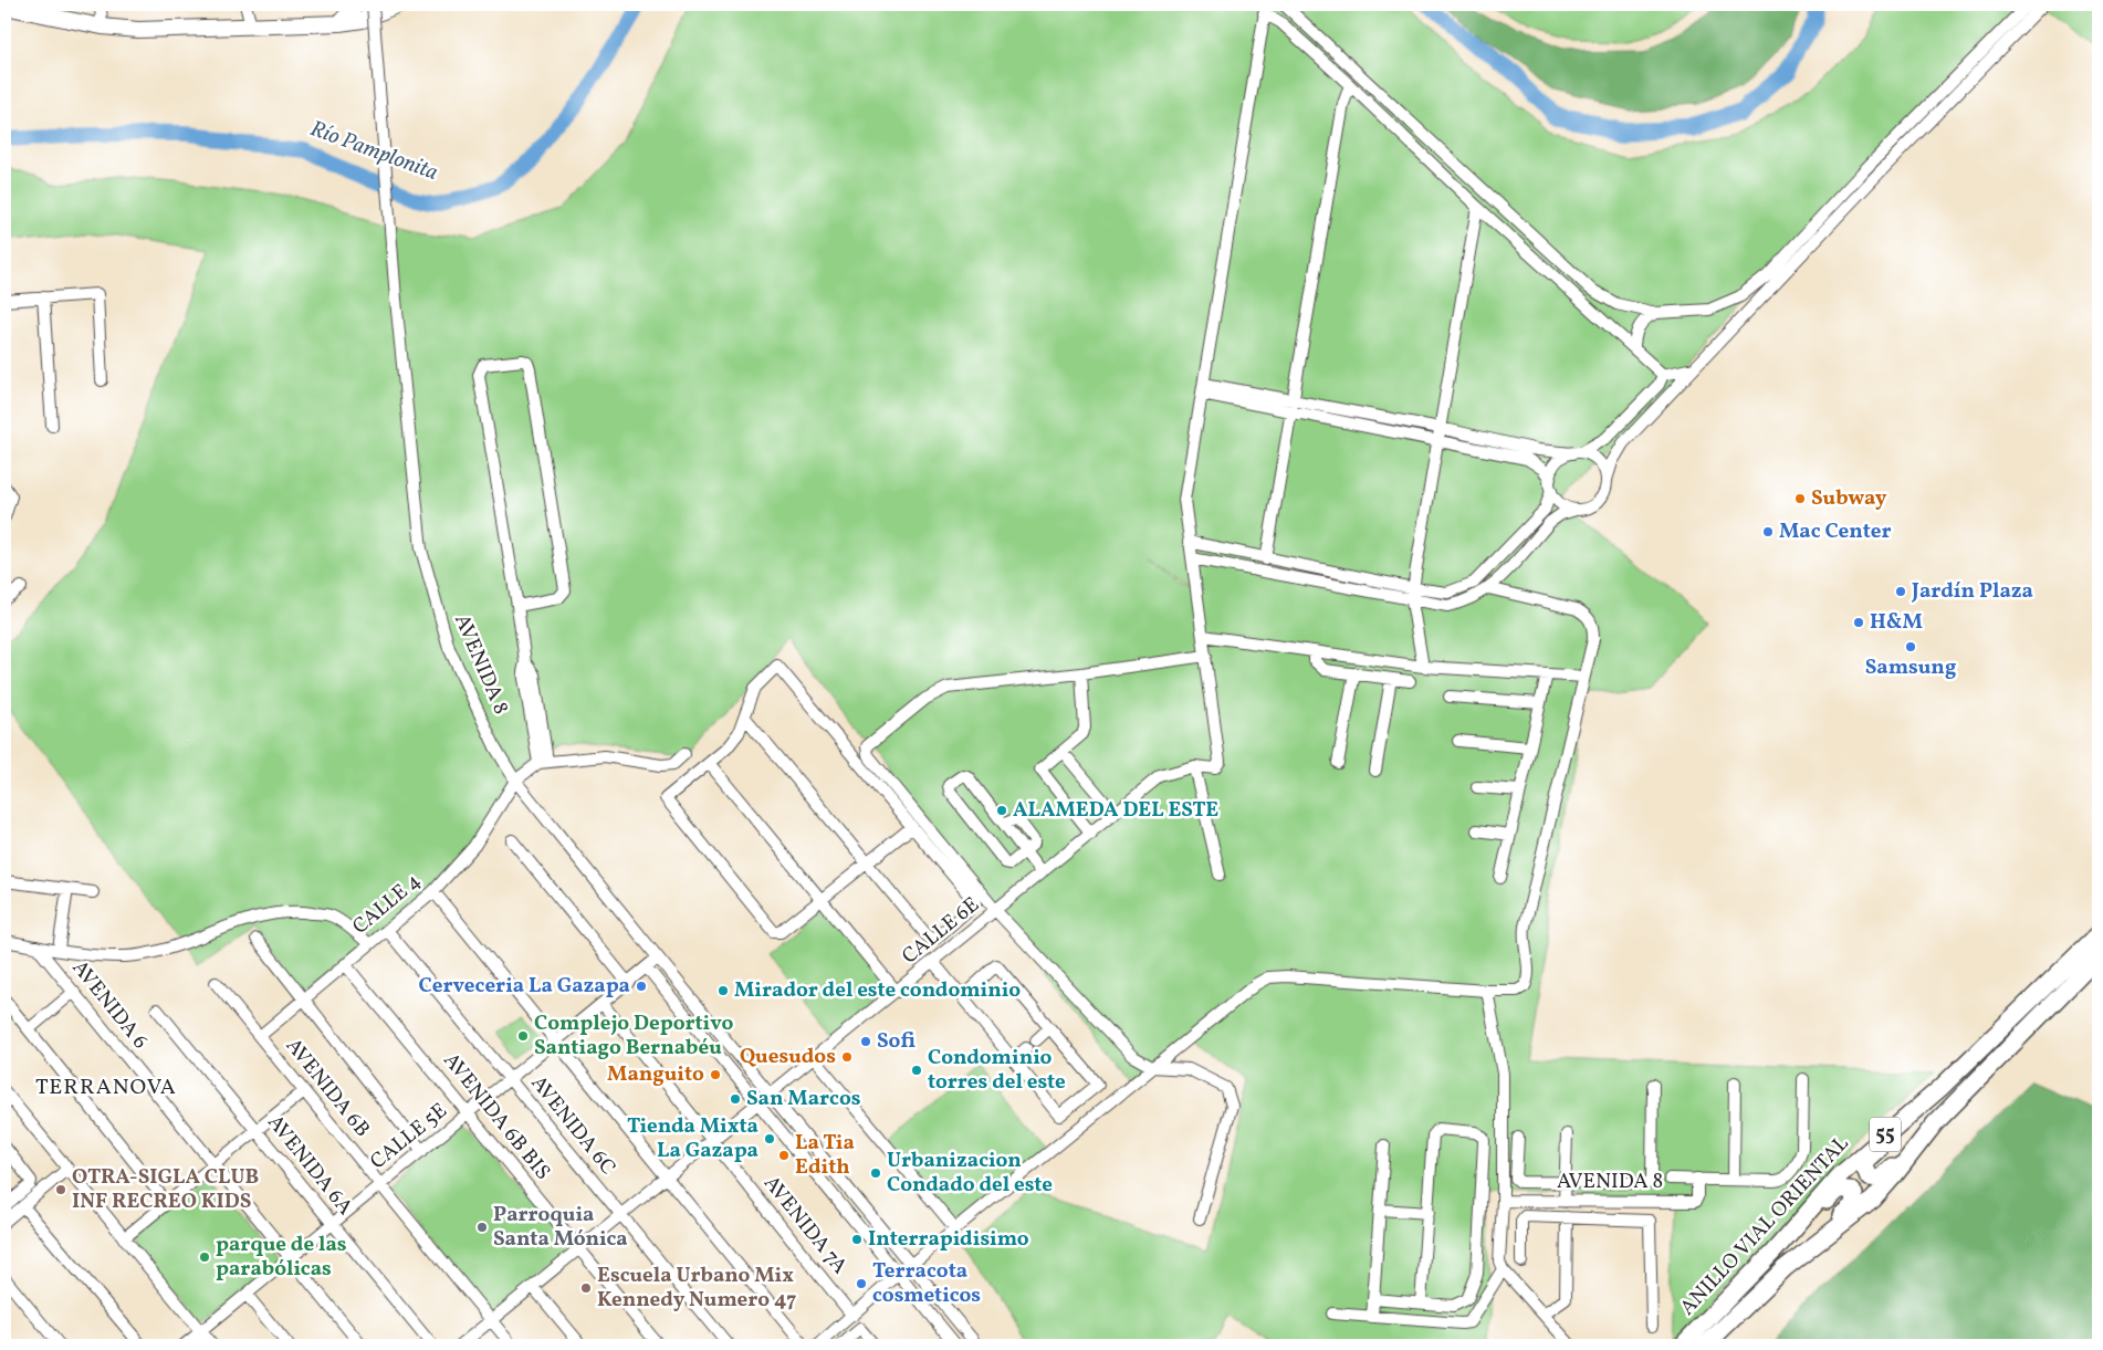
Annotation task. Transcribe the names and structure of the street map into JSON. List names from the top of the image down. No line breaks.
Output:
{"streets":{"highway":["55","ANILLO VIAL ORIENTAL"],"street":["AVENIDA 8","CALLE 4","CALLE 6E","AVENIDA 6","AVENIDA 6B","AVENIDA 6B BIS","AVENIDA 6C","CALLE 5E","AVENIDA 6A","AVENIDA 7A"]},"crossings":[["AVENIDA 8","CALLE 4"],["AVENIDA 8","CALLE 6E"],["AVENIDA 8","CALLE 5E"],["CALLE 4","AVENIDA 6B"],["CALLE 4","AVENIDA 6B BIS"],["CALLE 4","AVENIDA 6C"],["CALLE 6E","AVENIDA 6B"],["CALLE 6E","AVENIDA 6B BIS"],["CALLE 6E","AVENIDA 6C"],["CALLE 6E","AVENIDA 7A"],["AVENIDA 6","CALLE 5E"],["AVENIDA 6B","CALLE 5E"],["AVENIDA 6B BIS","CALLE 5E"],["AVENIDA 6C","CALLE 5E"],["CALLE 5E","AVENIDA 6A"],["CALLE 5E","AVENIDA 7A"]],"districts":["TERRANOVA"],"water":["Río Pamplonita"],"places":["Subway","Mac Center","Jardín Plaza","H&M","Samsung","ALAMEDA DEL ESTE","Cerveceria La Gazapa","Mirador del este condominio","Complejo Deportivo Santiago Bernabéu","Sofi","Quesudos","Condominio torres del este","Manguito","San Marcos","Tienda Mixta La Gazapa","La Tia Edith","Urbanizacion Condado del este","OTRA-SIGLA CLUB INF RECREO KIDS","Parroquia Santa Mónica","Interrapidisimo","parque de las parabólicas","Terracota cosmeticos","Escuela Urbano Mix Kennedy Numero 47"]}
